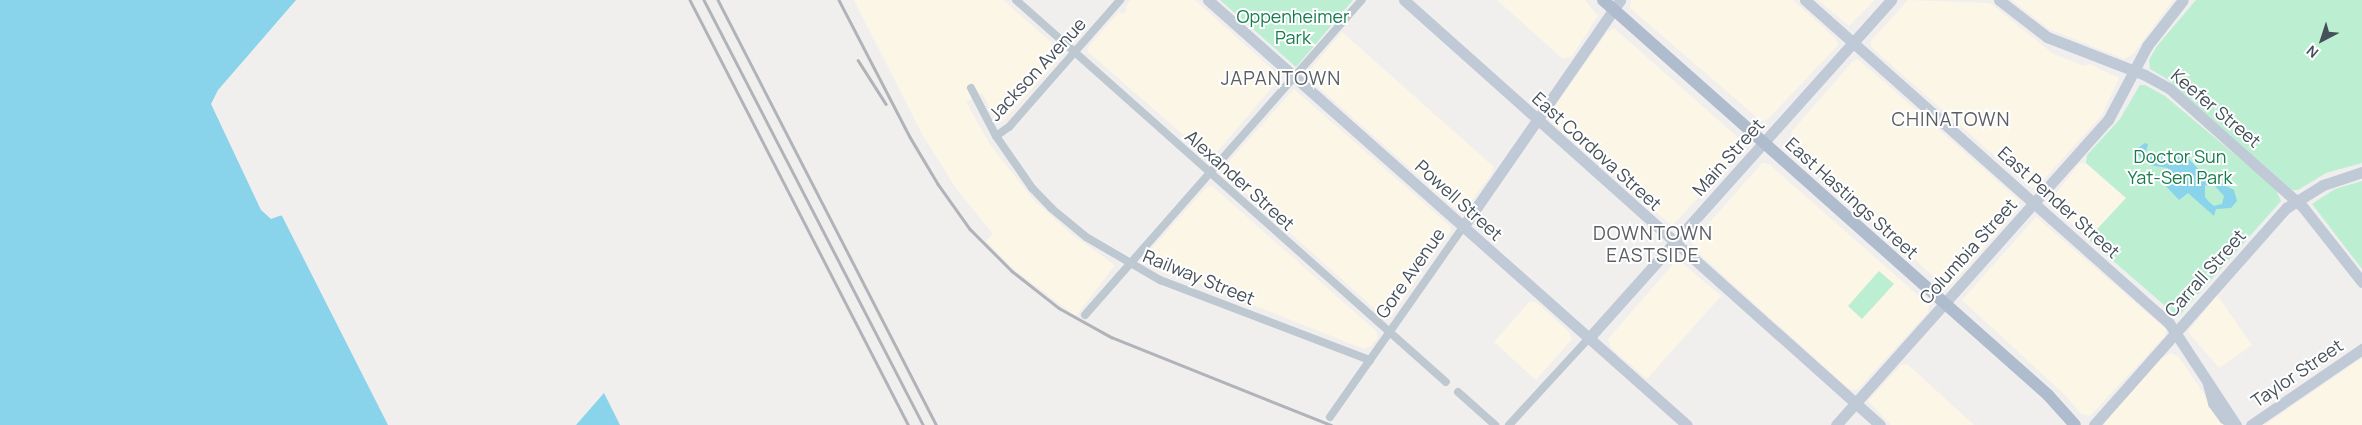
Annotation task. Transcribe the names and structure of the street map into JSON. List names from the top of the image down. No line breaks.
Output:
{"streets":{"main road":["Keefer Street","East Cordova Street","Main Street","East Hastings Street","Powell Street","East Pender Street","Columbia Street","Gore Avenue","Carrall Street","Taylor Street"],"street":["Jackson Avenue","Alexander Street","Railway Street"]},"crossings":[["Jackson Avenue","Alexander Street"],["Jackson Avenue","Railway Street"],["Keefer Street","Columbia Street"],["Keefer Street","Carrall Street"],["East Cordova Street","Main Street"],["East Cordova Street","Columbia Street"],["East Cordova Street","Gore Avenue"],["Main Street","East Hastings Street"],["Main Street","Powell Street"],["Main Street","East Pender Street"],["Alexander Street","Gore Avenue"],["East Hastings Street","Columbia Street"],["East Hastings Street","Gore Avenue"],["Powell Street","Gore Avenue"],["East Pender Street","Columbia Street"],["East Pender Street","Carrall Street"],["Gore Avenue","Railway Street"]],"districts":["JAPANTOWN","CHINATOWN","DOWNTOWN EASTSIDE"],"parks":["Oppenheimer Park","Doctor Sun Yat-Sen Park"],"north":"bottom left"}
